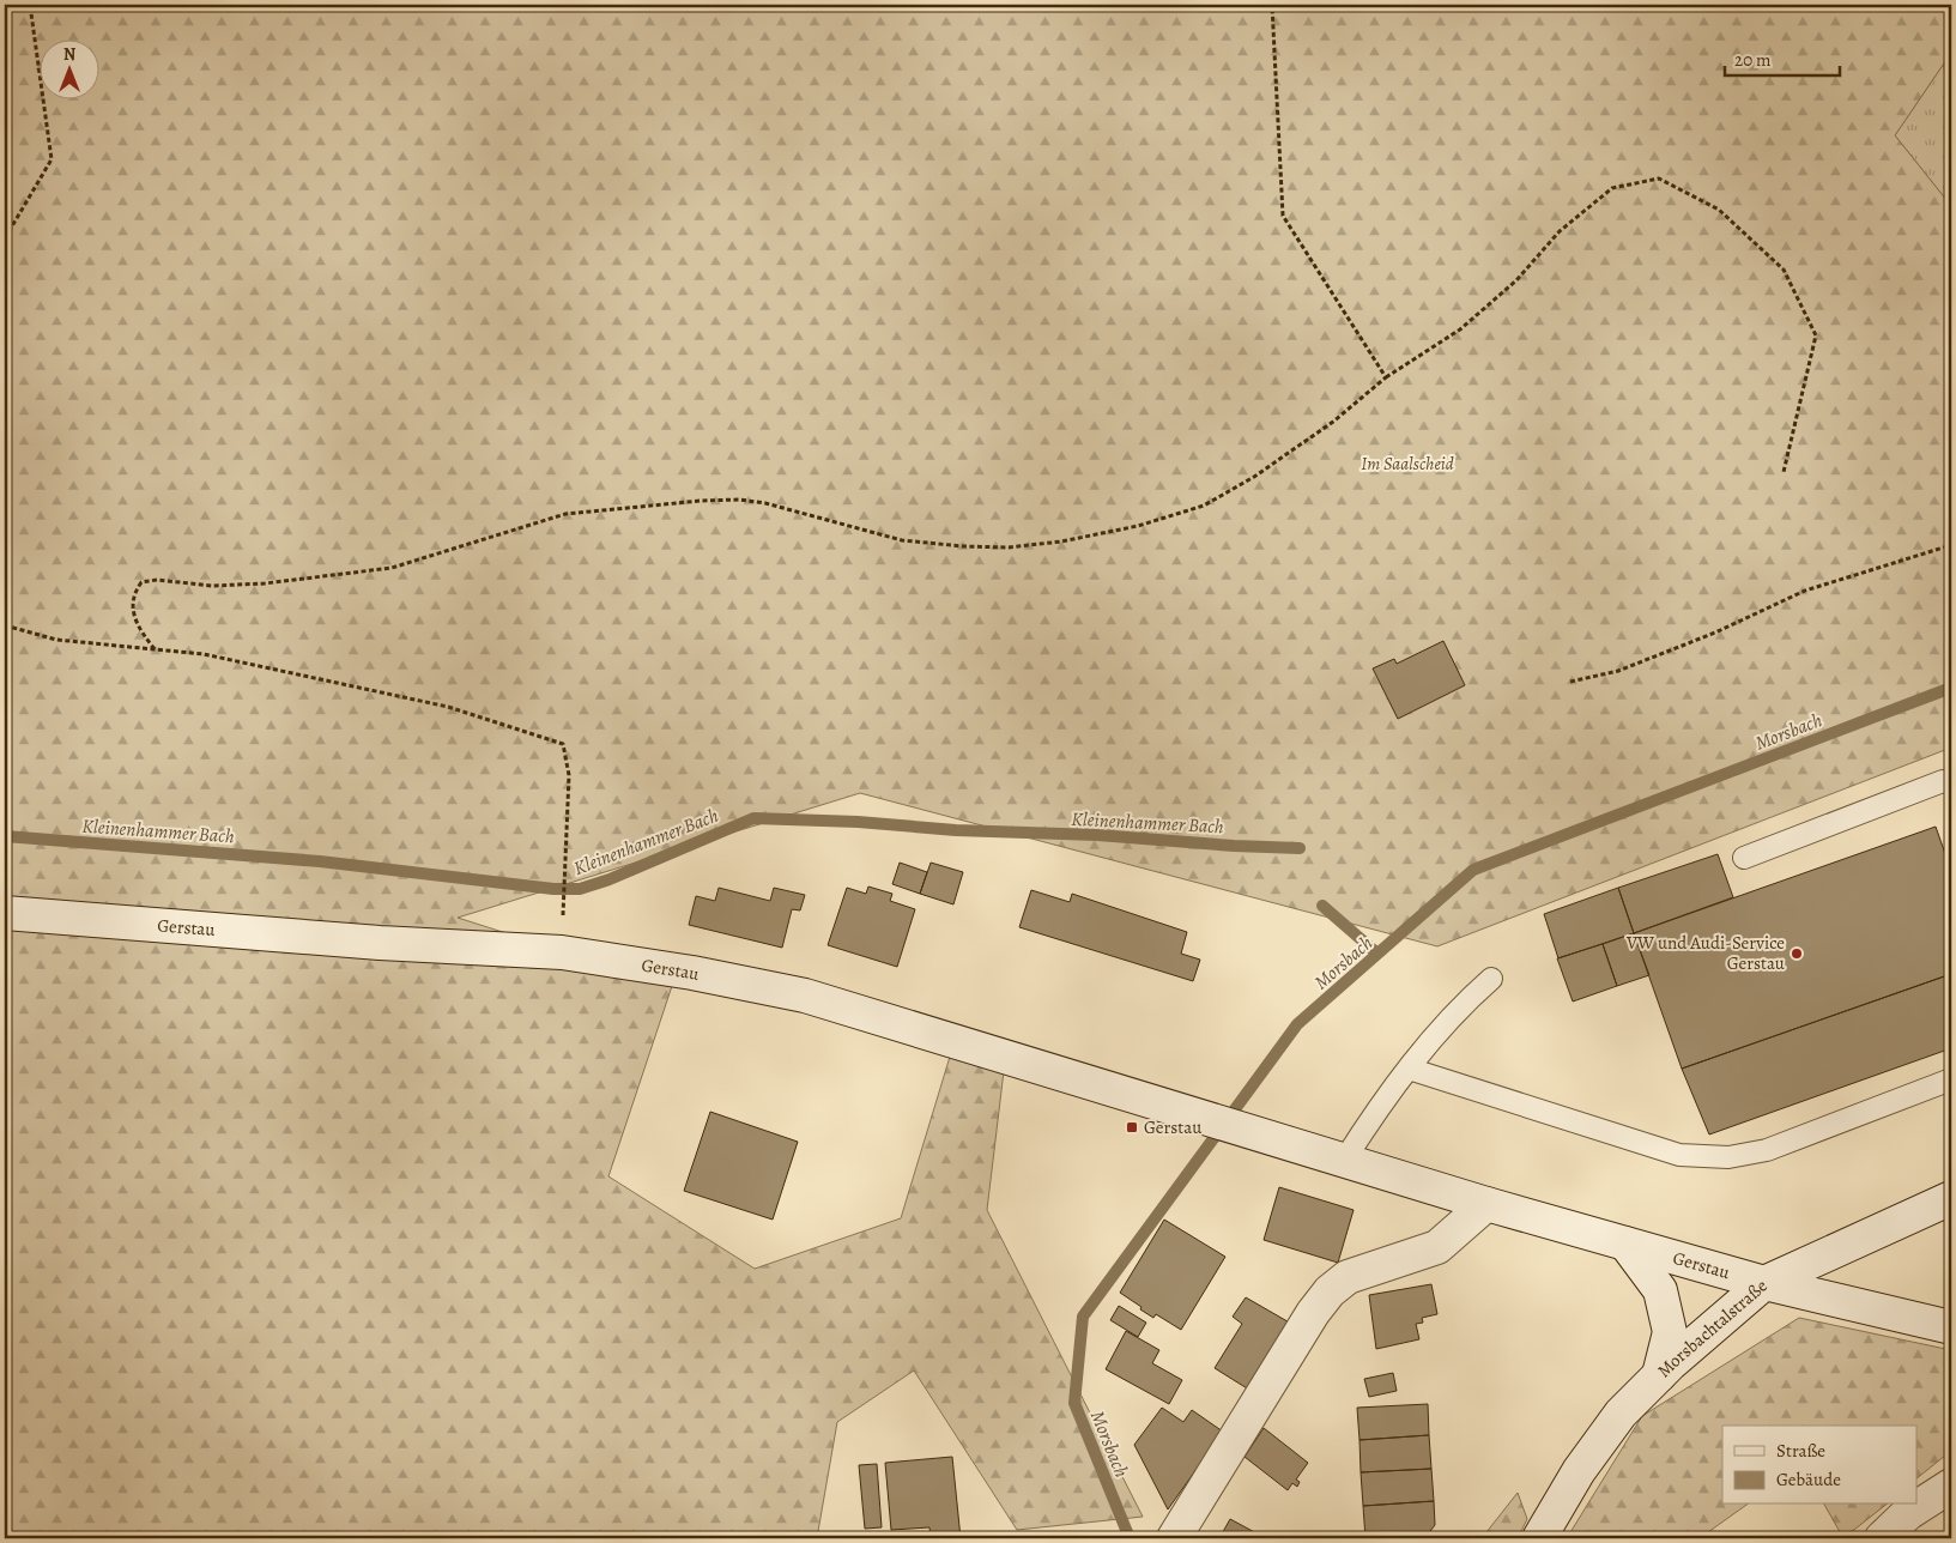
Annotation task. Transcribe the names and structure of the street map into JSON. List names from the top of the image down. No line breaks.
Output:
{"streets":{"main road":["Gerstau","Morsbachtalstraße"]},"crossings":[["Gerstau","Morsbachtalstraße"]],"water":["Morsbach","Kleinenhammer Bach"],"parks":["Im Saalscheid"],"places":{"other":["VW und Audi-Service Gerstau"],"transit":["Gerstau"]},"legend":["Straße","Gebäude"],"scale_bar":"20 m","north":"top"}
